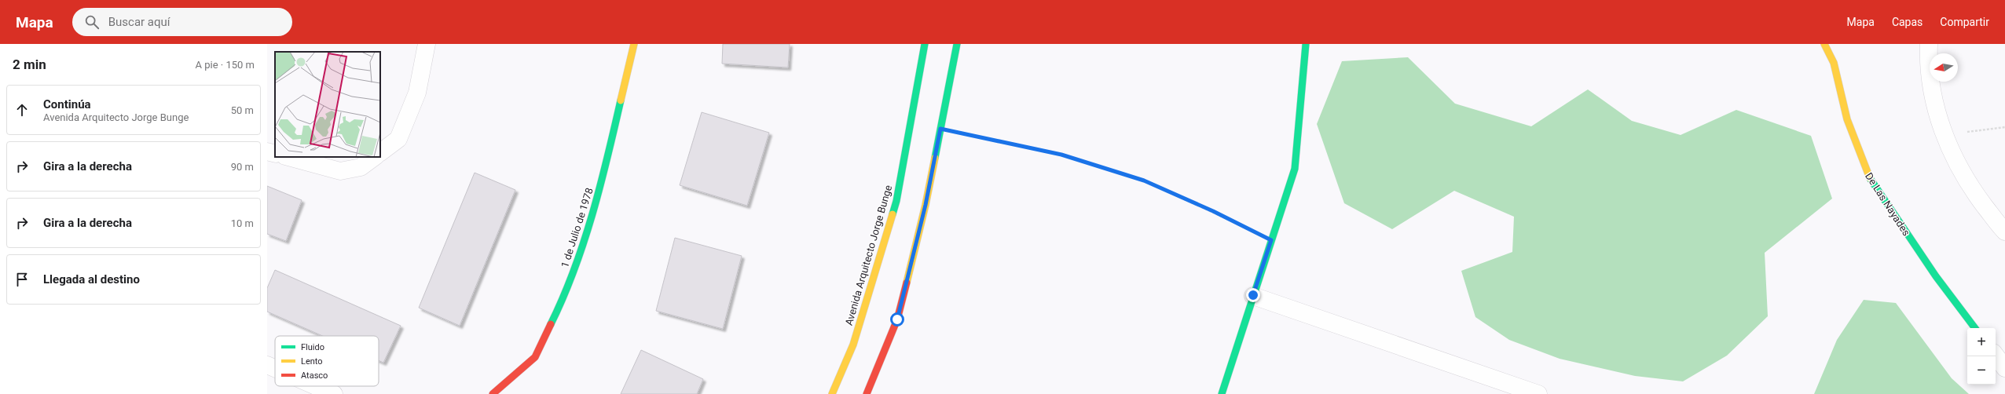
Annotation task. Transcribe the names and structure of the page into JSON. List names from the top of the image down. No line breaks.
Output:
{"streets":{"street":["De Las Nayades","1 de Julio de 1978","Avenida Arquitecto Jorge Bunge"]},"legend":["Fluido","Lento","Atasco"],"north":"left","page":{"header":"Mapa","search":"Buscar aquí","nav":["Mapa","Capas","Compartir"],"heading":["2 min","A pie · 150 m"],"list":[["Continúa","Avenida Arquitecto Jorge Bunge","50 m"],["Gira a la derecha","90 m"],["Gira a la derecha","10 m"],"Llegada al destino"],"map_buttons":["+","−"]}}
